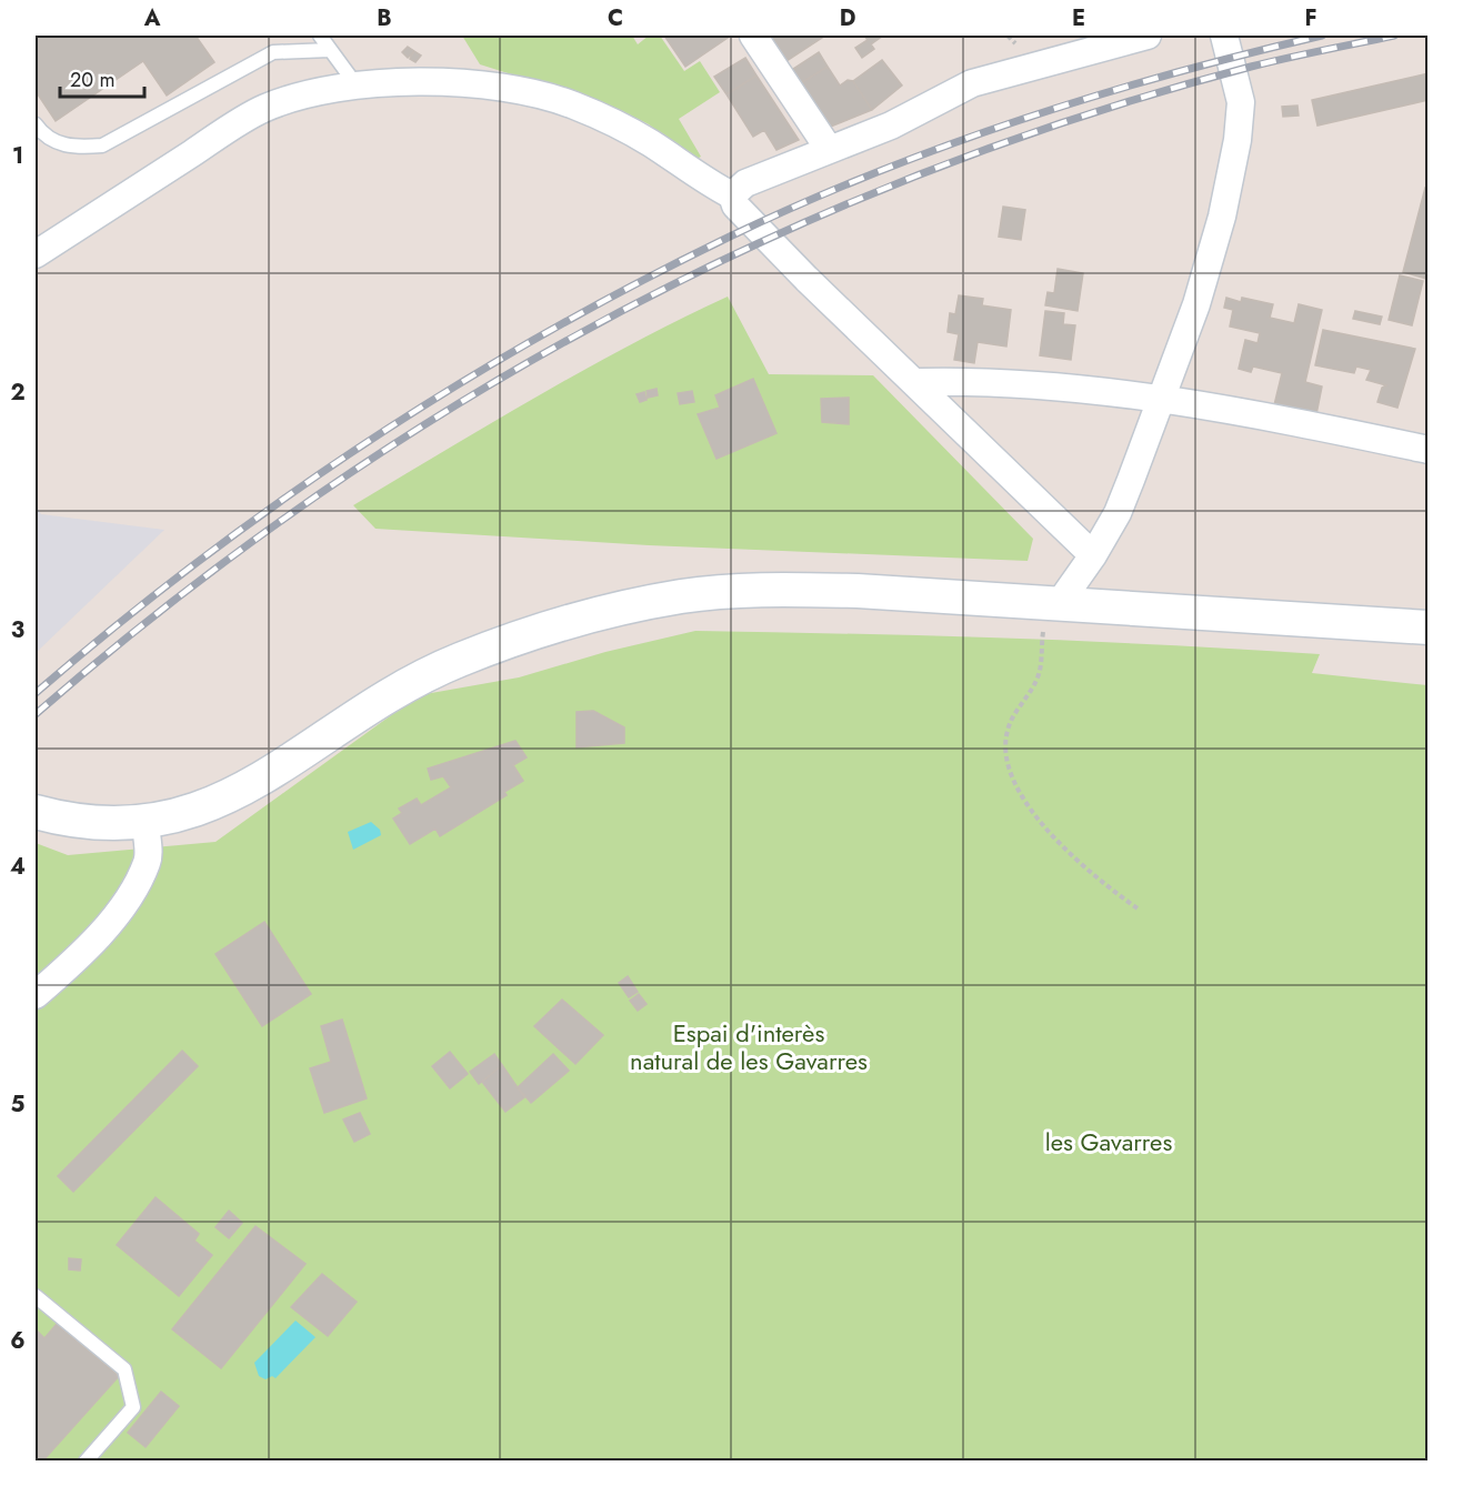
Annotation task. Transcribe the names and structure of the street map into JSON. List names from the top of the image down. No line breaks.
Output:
{"parks":["Espai d'interès natural de les Gavarres","les Gavarres"],"scale_bar":"20 m","grid":{"columns":["A","B","C","D","E","F"],"rows":["1","2","3","4","5","6"]}}
